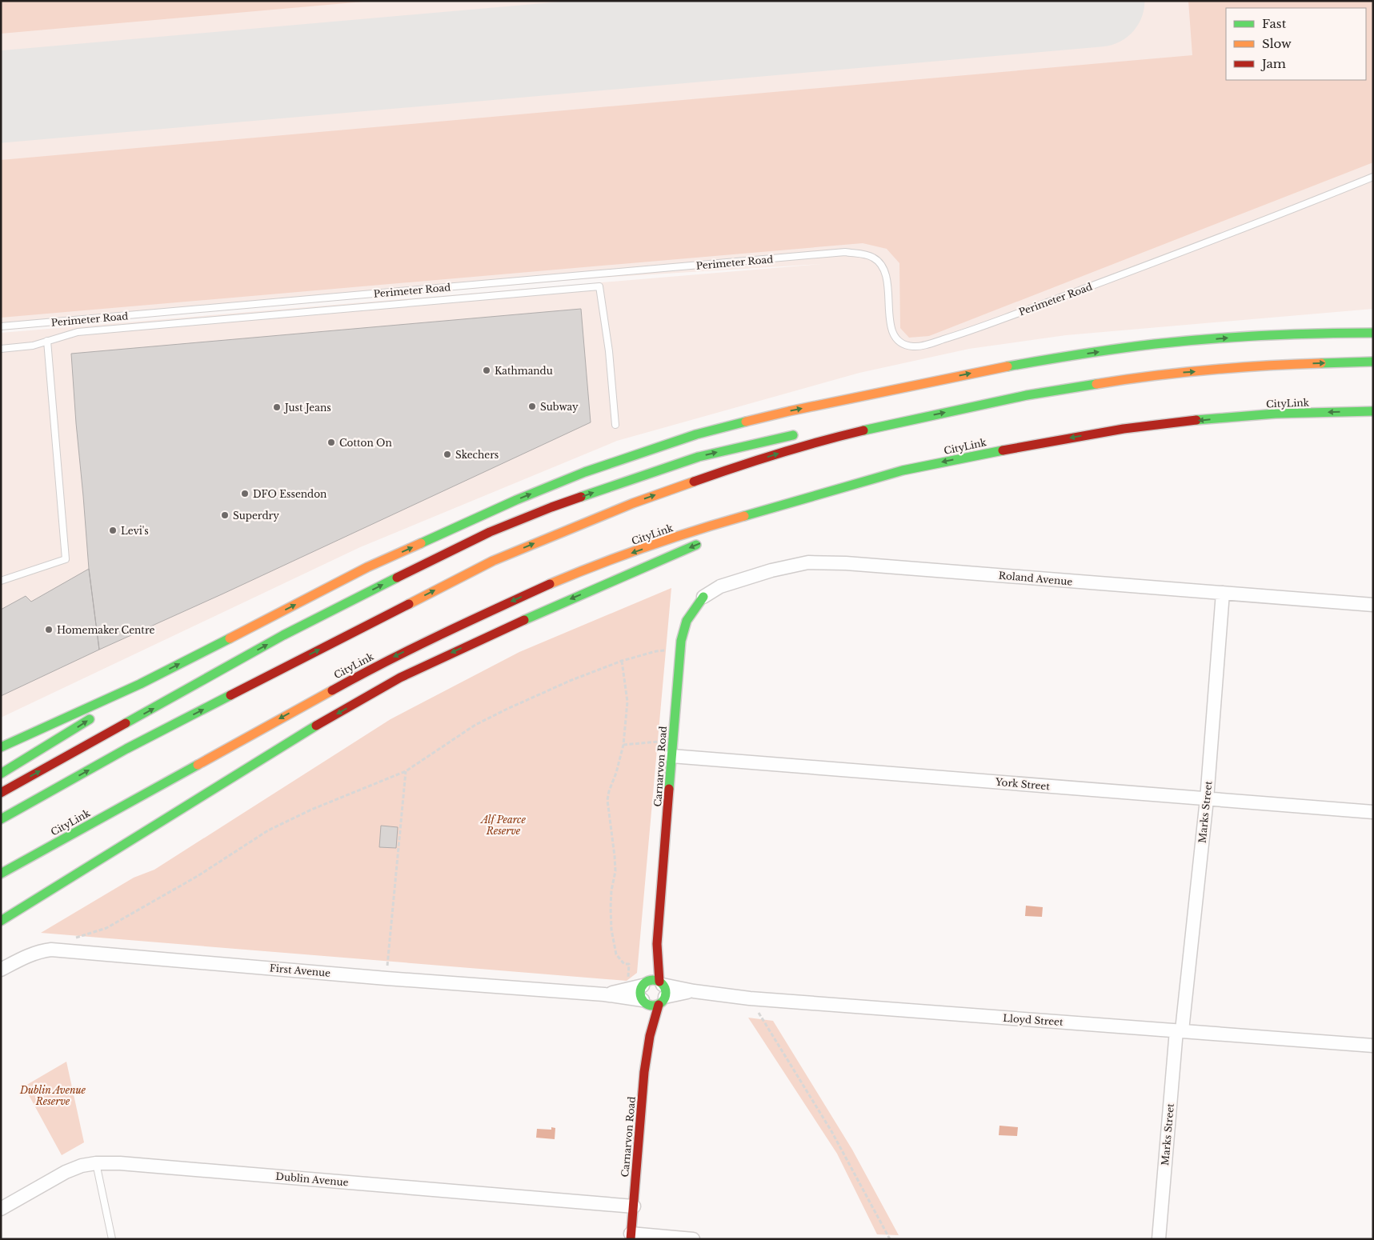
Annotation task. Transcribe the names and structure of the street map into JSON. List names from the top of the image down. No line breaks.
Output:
{"streets":{"main road":["CityLink","Carnarvon Road"],"street":["Roland Avenue","York Street","Marks Street","First Avenue","Lloyd Street","Dublin Avenue"],"lane":["Perimeter Road"]},"crossings":[["Roland Avenue","Carnarvon Road"],["Roland Avenue","Marks Street"],["Carnarvon Road","York Street"],["Carnarvon Road","First Avenue"],["Carnarvon Road","Lloyd Street"],["Carnarvon Road","Dublin Avenue"],["York Street","Marks Street"],["Marks Street","Lloyd Street"]],"parks":["Alf Pearce Reserve","Dublin Avenue Reserve"],"places":["Kathmandu","Subway","Just Jeans","Cotton On","Skechers","DFO Essendon","Superdry","Levi's","Homemaker Centre"],"legend":["Fast","Slow","Jam"]}
